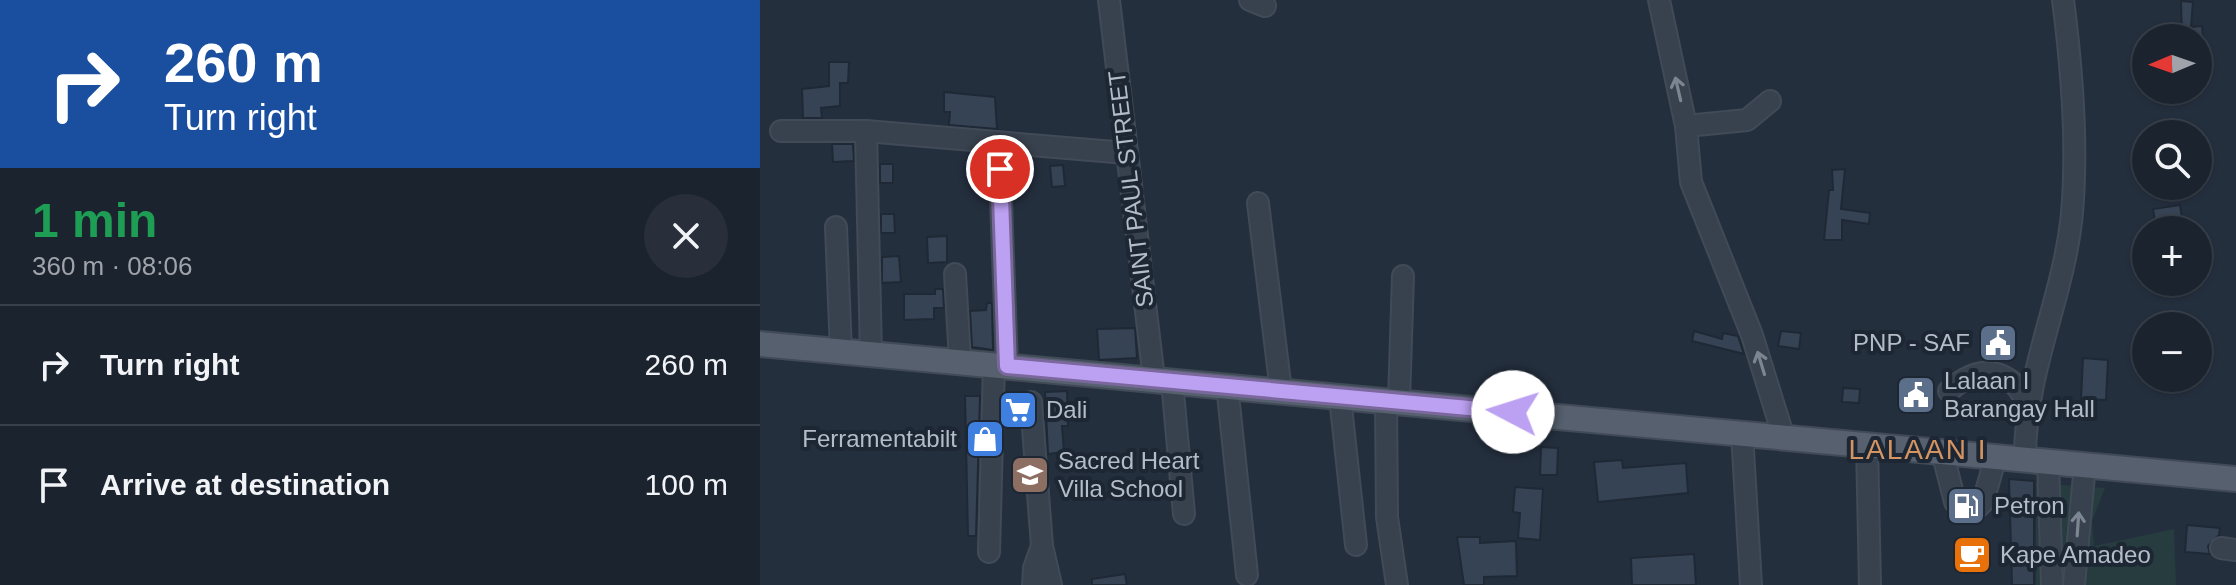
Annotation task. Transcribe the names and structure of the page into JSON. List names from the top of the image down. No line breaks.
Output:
{"streets":{"street":["SAINT PAUL STREET"]},"districts":["LALAAN I"],"places":{"public building":["PNP - SAF","Lalaan I Barangay Hall"],"supermarket":["Dali"],"shop":["Ferramentabilt"],"school or university":["Sacred Heart Villa School"],"fuel station":["Petron"],"cafe":["Kape Amadeo"]},"north":"left","page":{"turn":["260 m","Turn right"],"map_buttons":["+","−"],"heading":["1 min","360 m · 08:06"],"list":[{"name":"Turn right","value":"260 m"},{"name":"Arrive at destination","value":"100 m"}]}}
